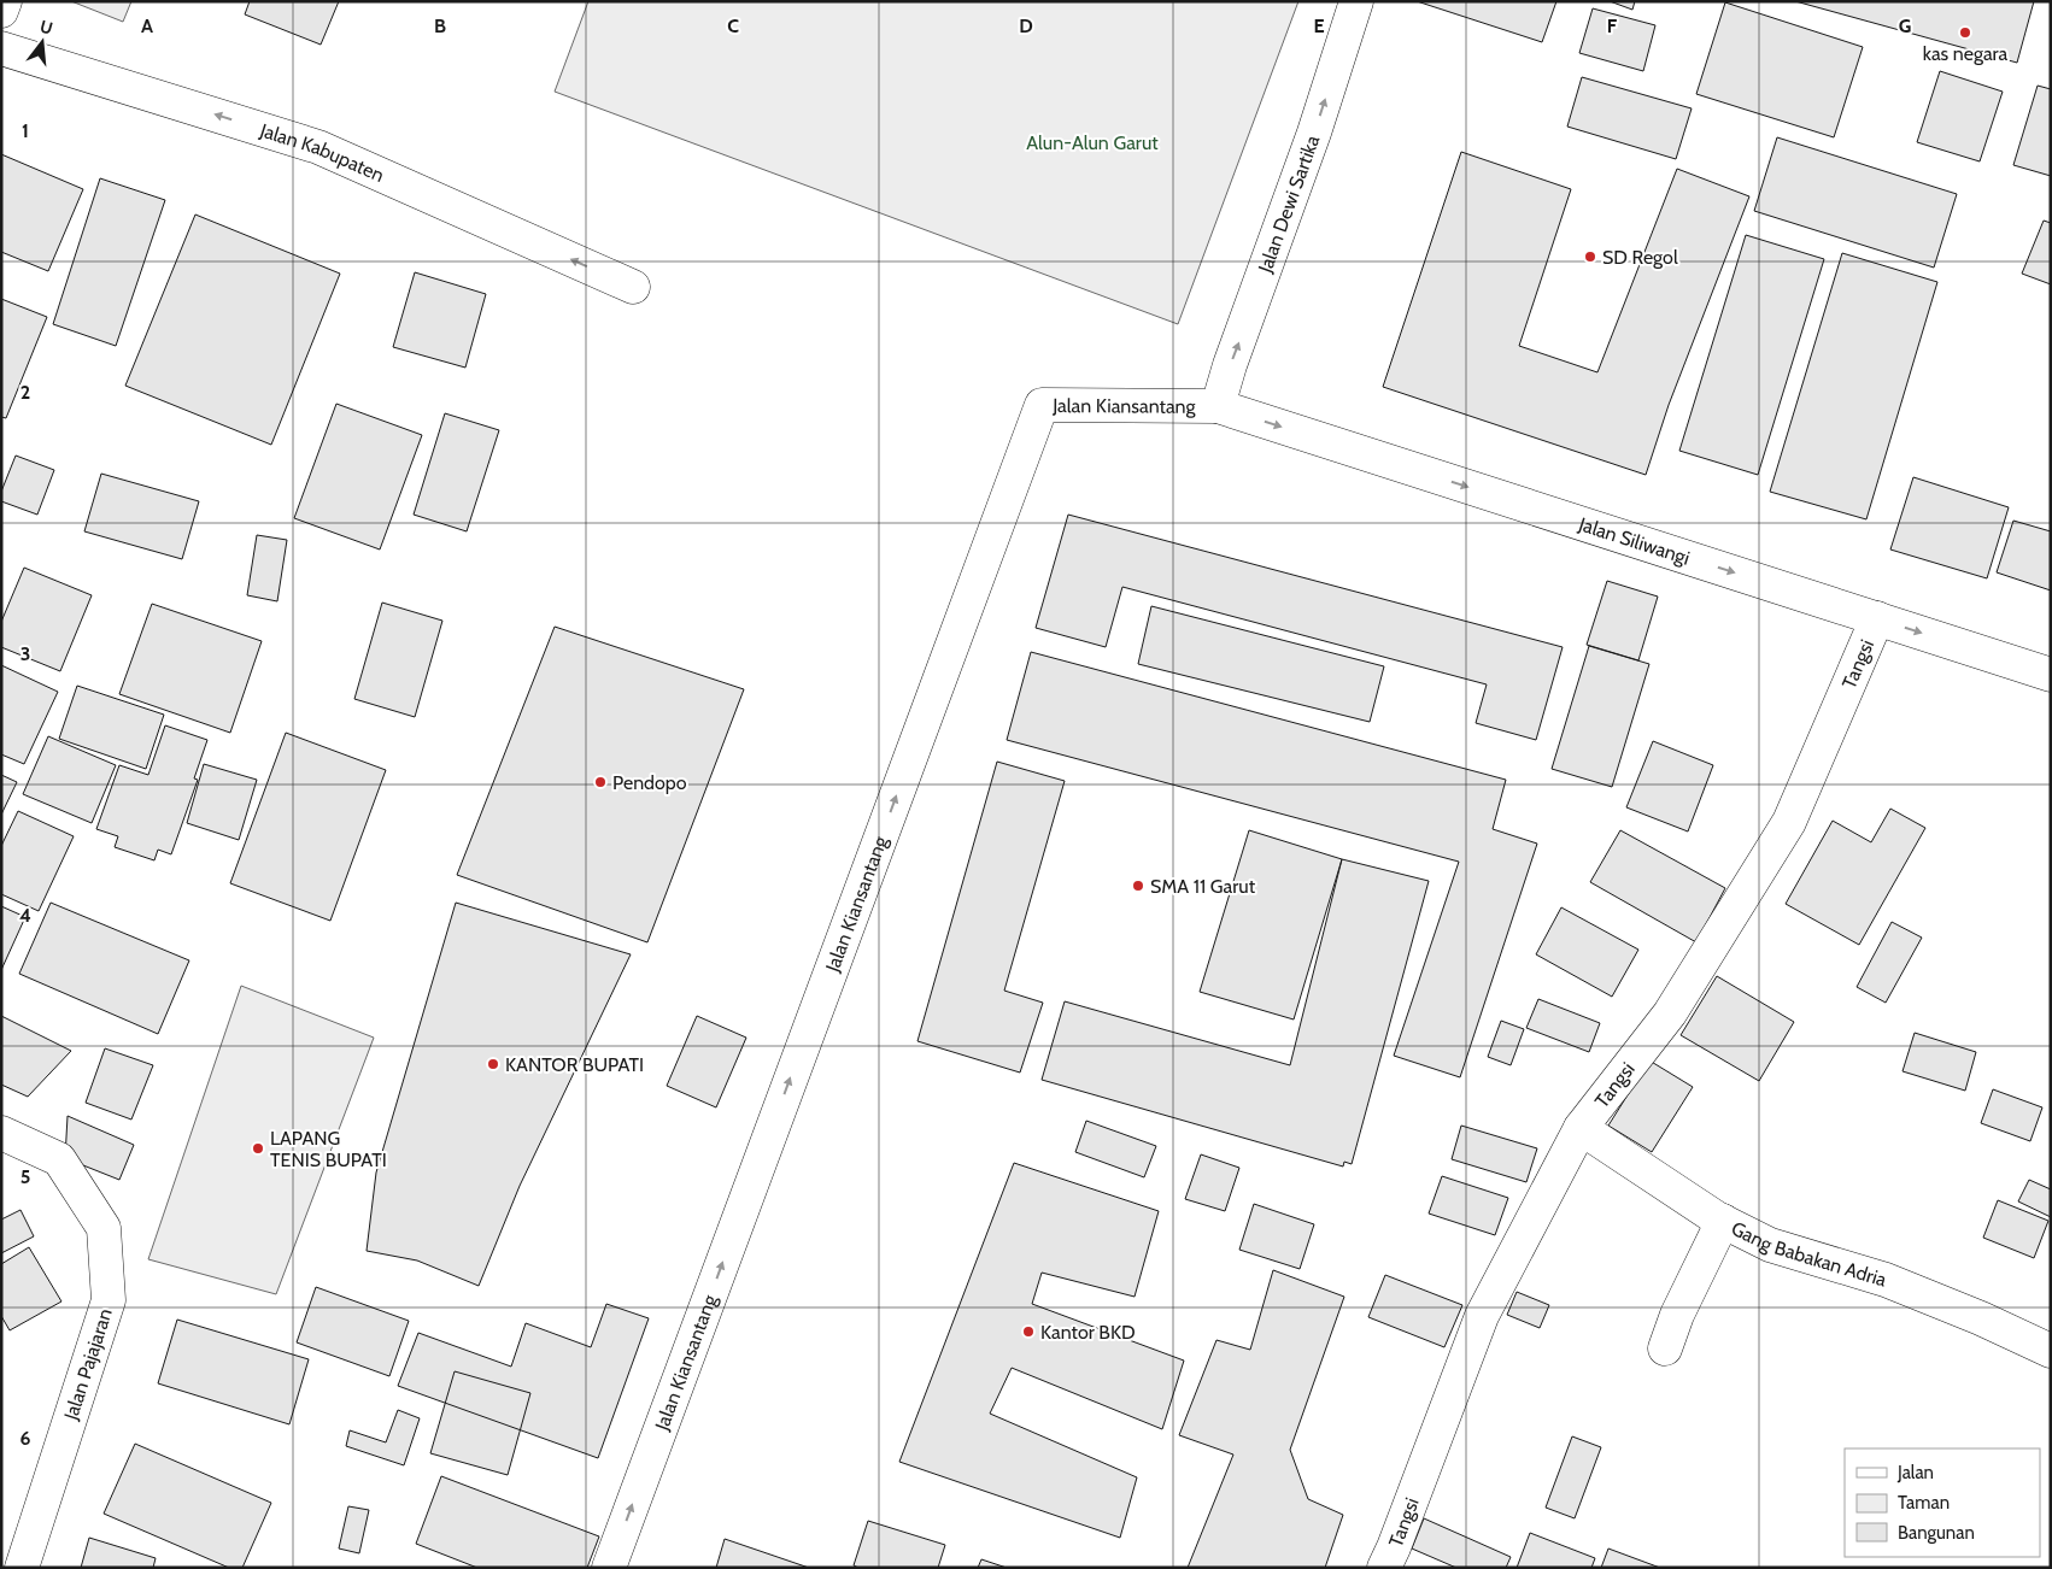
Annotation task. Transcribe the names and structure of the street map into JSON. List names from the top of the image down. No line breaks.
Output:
{"streets":{"street":["Jalan Kabupaten","Jalan Dewi Sartika","Jalan Kiansantang","Jalan Siliwangi","Tangsi","Gang Babakan Adria","Jalan Pajajaran"]},"crossings":[["Jalan Dewi Sartika","Jalan Kiansantang"],["Jalan Dewi Sartika","Jalan Siliwangi"],["Jalan Kiansantang","Jalan Siliwangi"],["Jalan Siliwangi","Tangsi"],["Tangsi","Gang Babakan Adria"]],"one_way":["Jalan Kabupaten","Jalan Dewi Sartika","Jalan Kiansantang","Jalan Siliwangi"],"parks":["Alun-Alun Garut"],"places":["kas negara","SD Regol","Pendopo","SMA 11 Garut","KANTOR BUPATI","LAPANG TENIS BUPATI","Kantor BKD"],"legend":["Jalan","Taman","Bangunan"],"north":"top","grid":{"columns":["A","B","C","D","E","F","G"],"rows":["1","2","3","4","5","6"]}}
